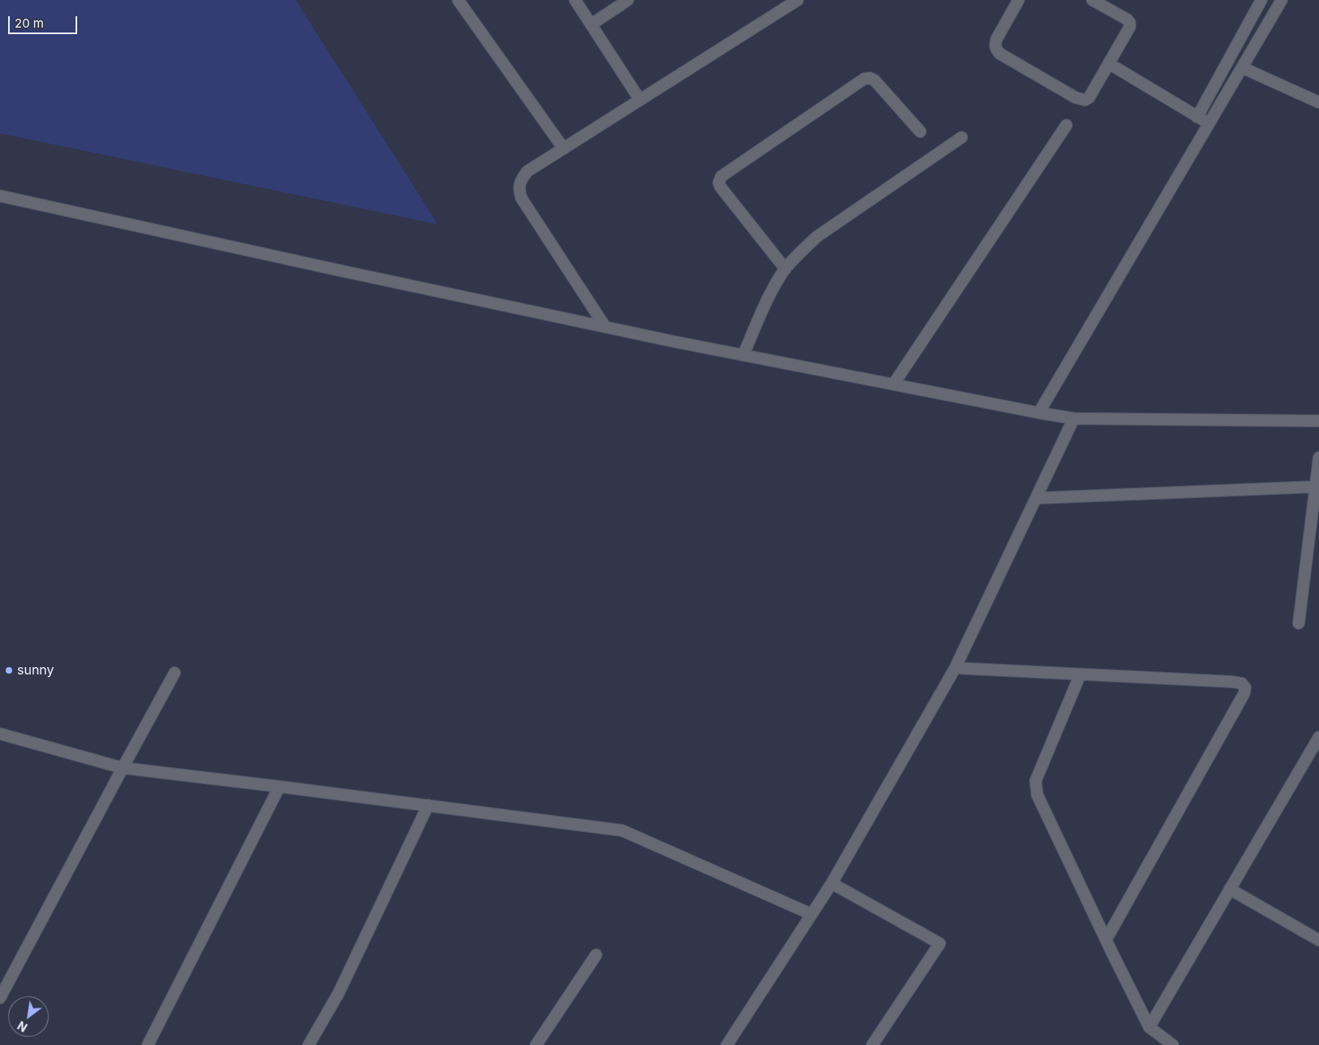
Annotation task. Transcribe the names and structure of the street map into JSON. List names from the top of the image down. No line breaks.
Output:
{"places":["sunny"],"scale_bar":"20 m","north":"bottom left"}
